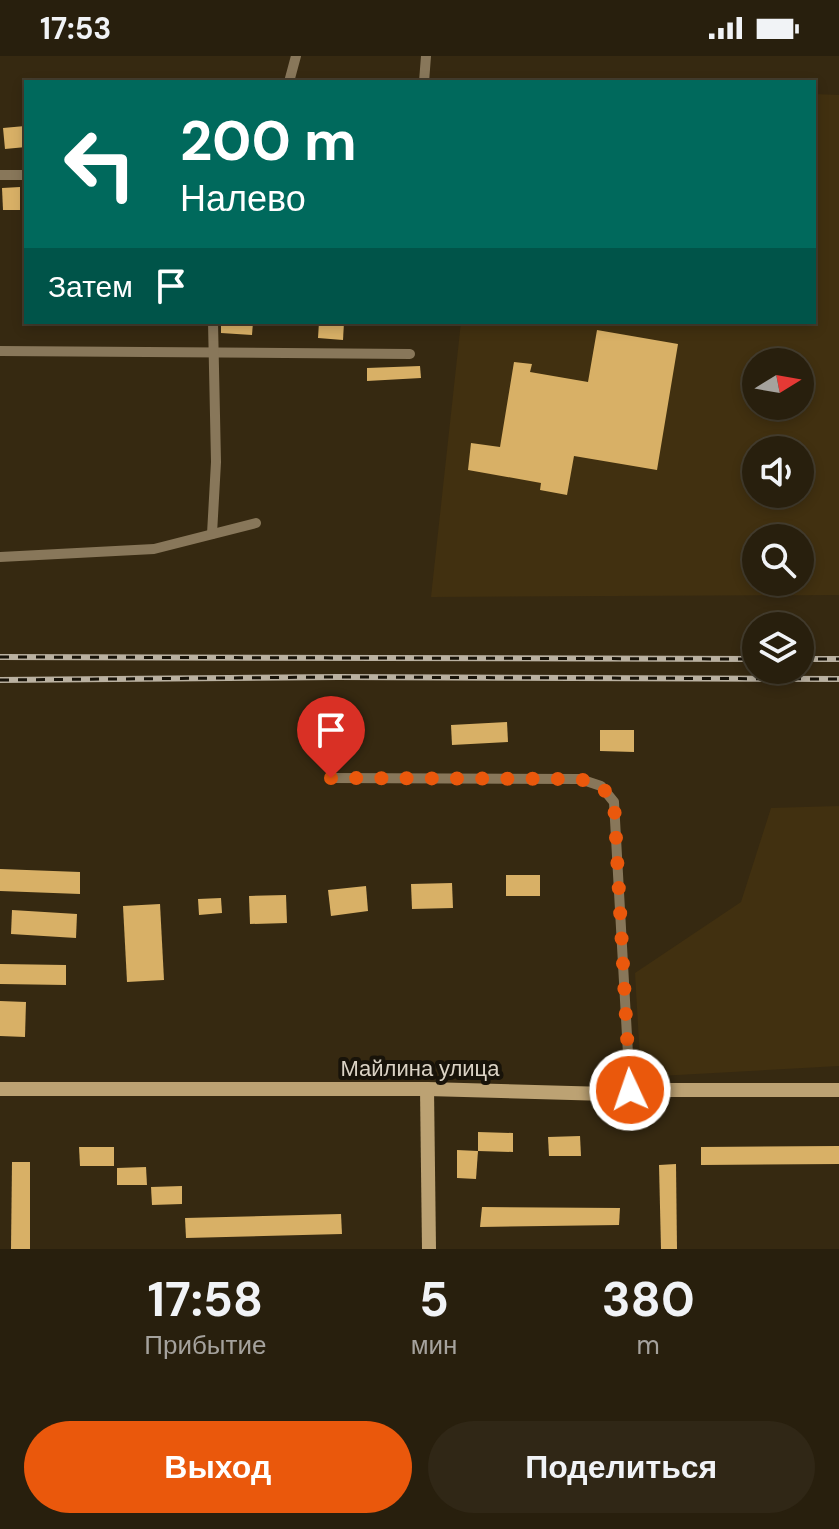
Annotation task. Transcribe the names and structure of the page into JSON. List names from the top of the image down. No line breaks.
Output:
{"streets":{"main road":["Майлина улица"]},"north":"right","page":{"status":"17:53","turn":["200 m","Налево"],"then":"Затем","eta":["17:58","Прибытие","5","мин","380","m"],"buttons":["Выход","Поделиться"]}}
